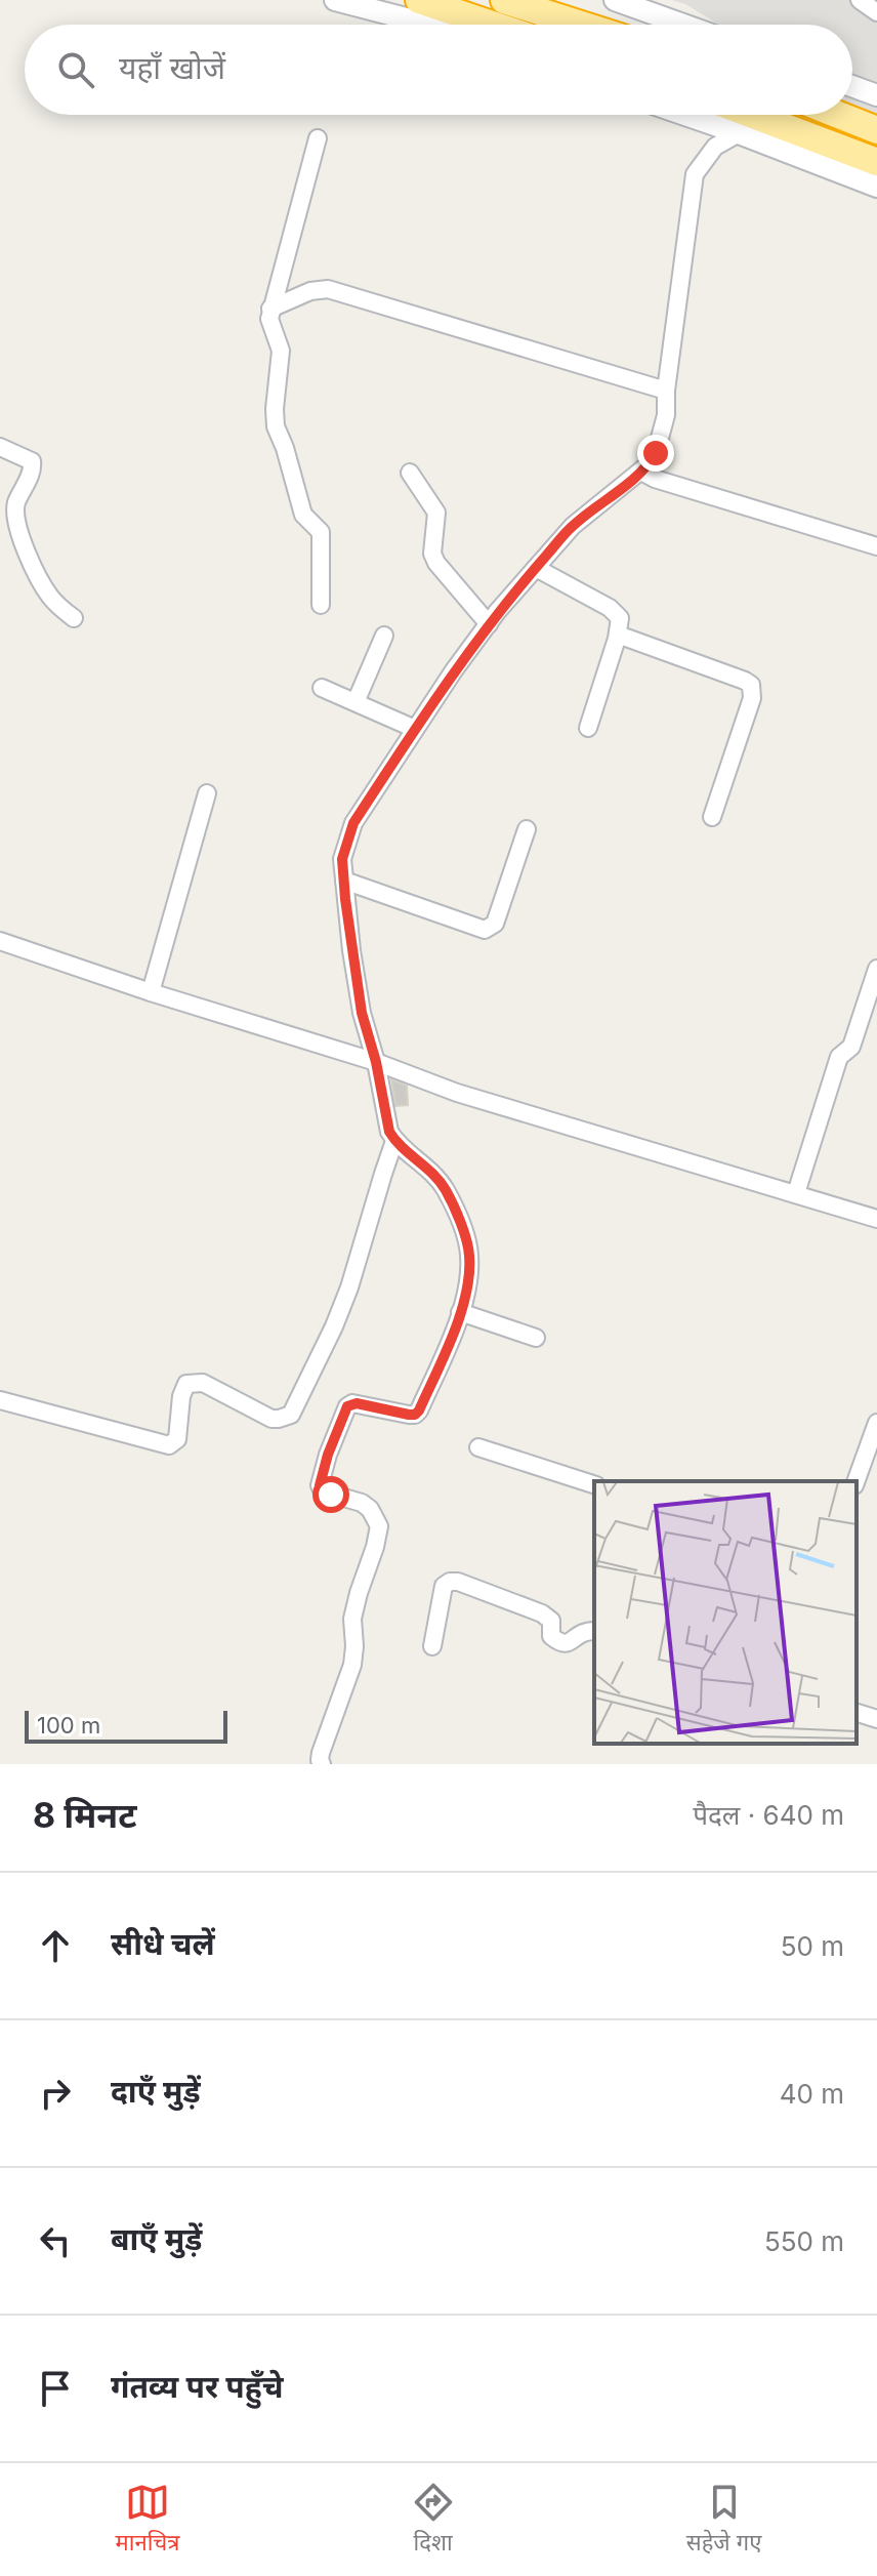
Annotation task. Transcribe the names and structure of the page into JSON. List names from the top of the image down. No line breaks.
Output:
{"scale_bar":"100 m","page":{"search":"यहाँ खोजें","scale":"100 m","heading":["8 मिनट","पैदल · 640 m"],"list":[["सीधे चलें","50 m"],["दाएँ मुड़ें","40 m"],["बाएँ मुड़ें","550 m"],"गंतव्य पर पहुँचे"],"nav":["मानचित्र","दिशा","सहेजे गए"]}}
